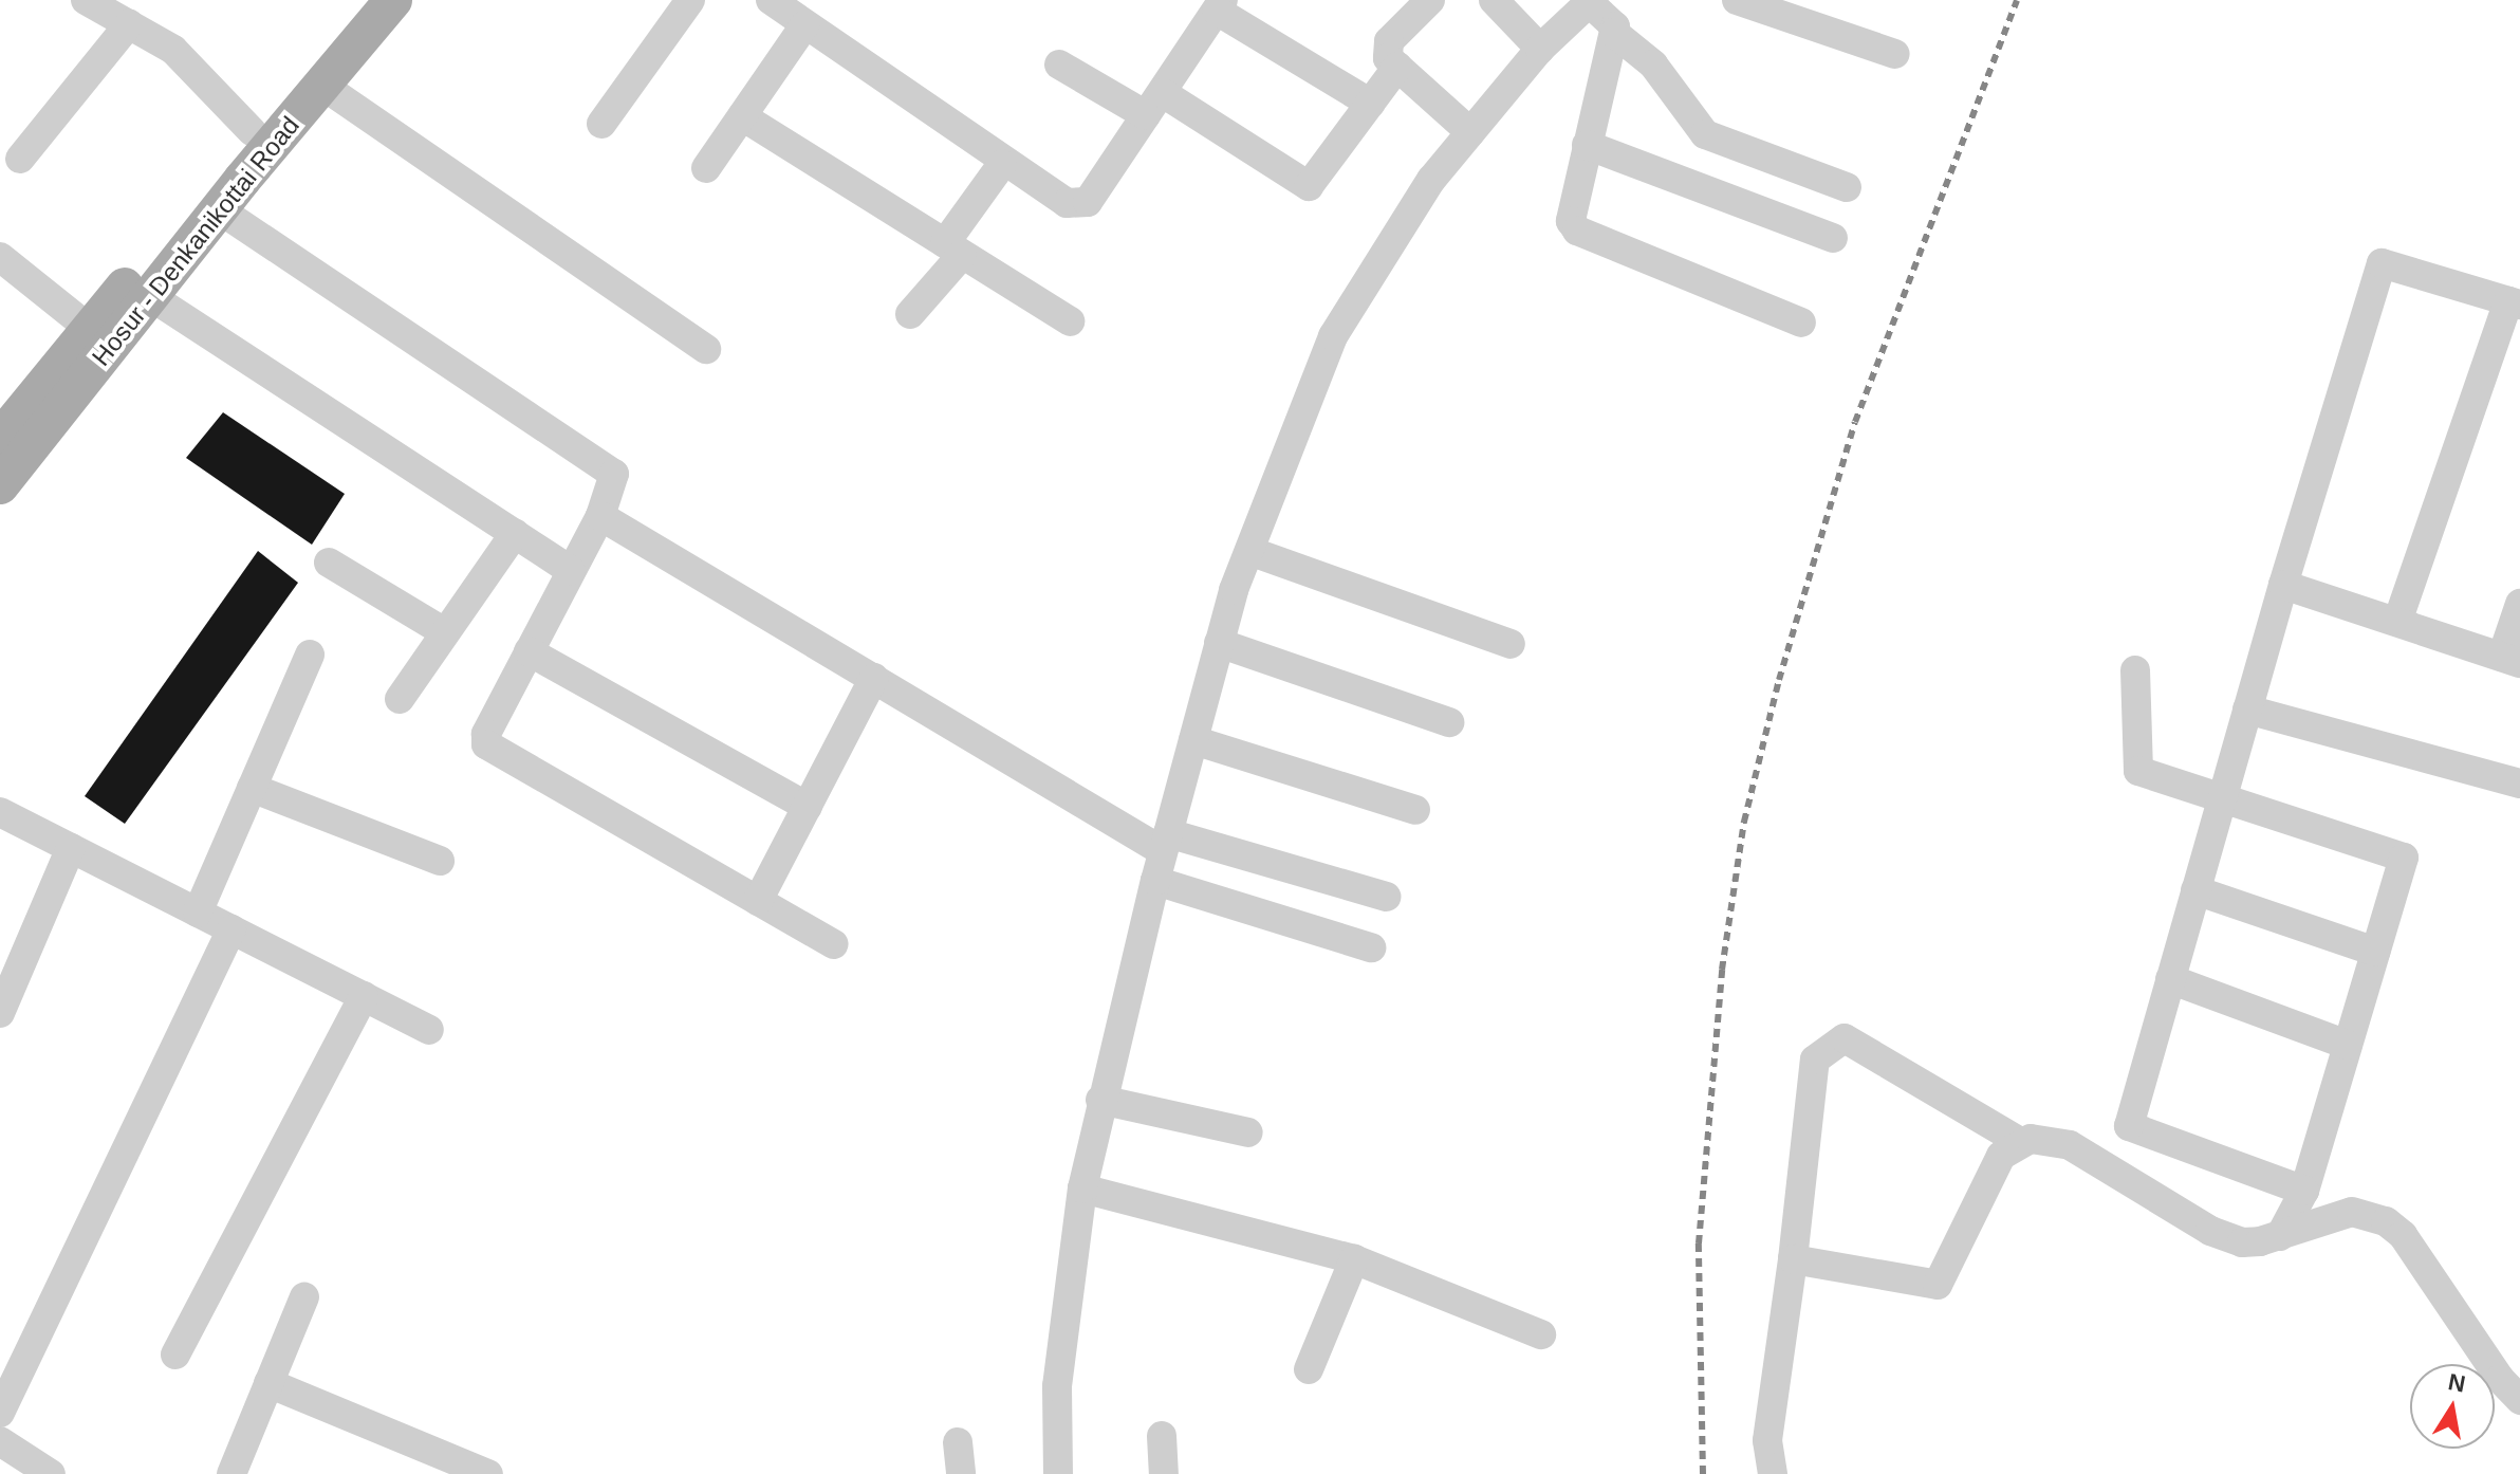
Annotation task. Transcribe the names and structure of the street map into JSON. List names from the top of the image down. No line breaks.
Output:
{"streets":{"main road":["Hosur - Denkanikottai Road"]},"north":"top"}
